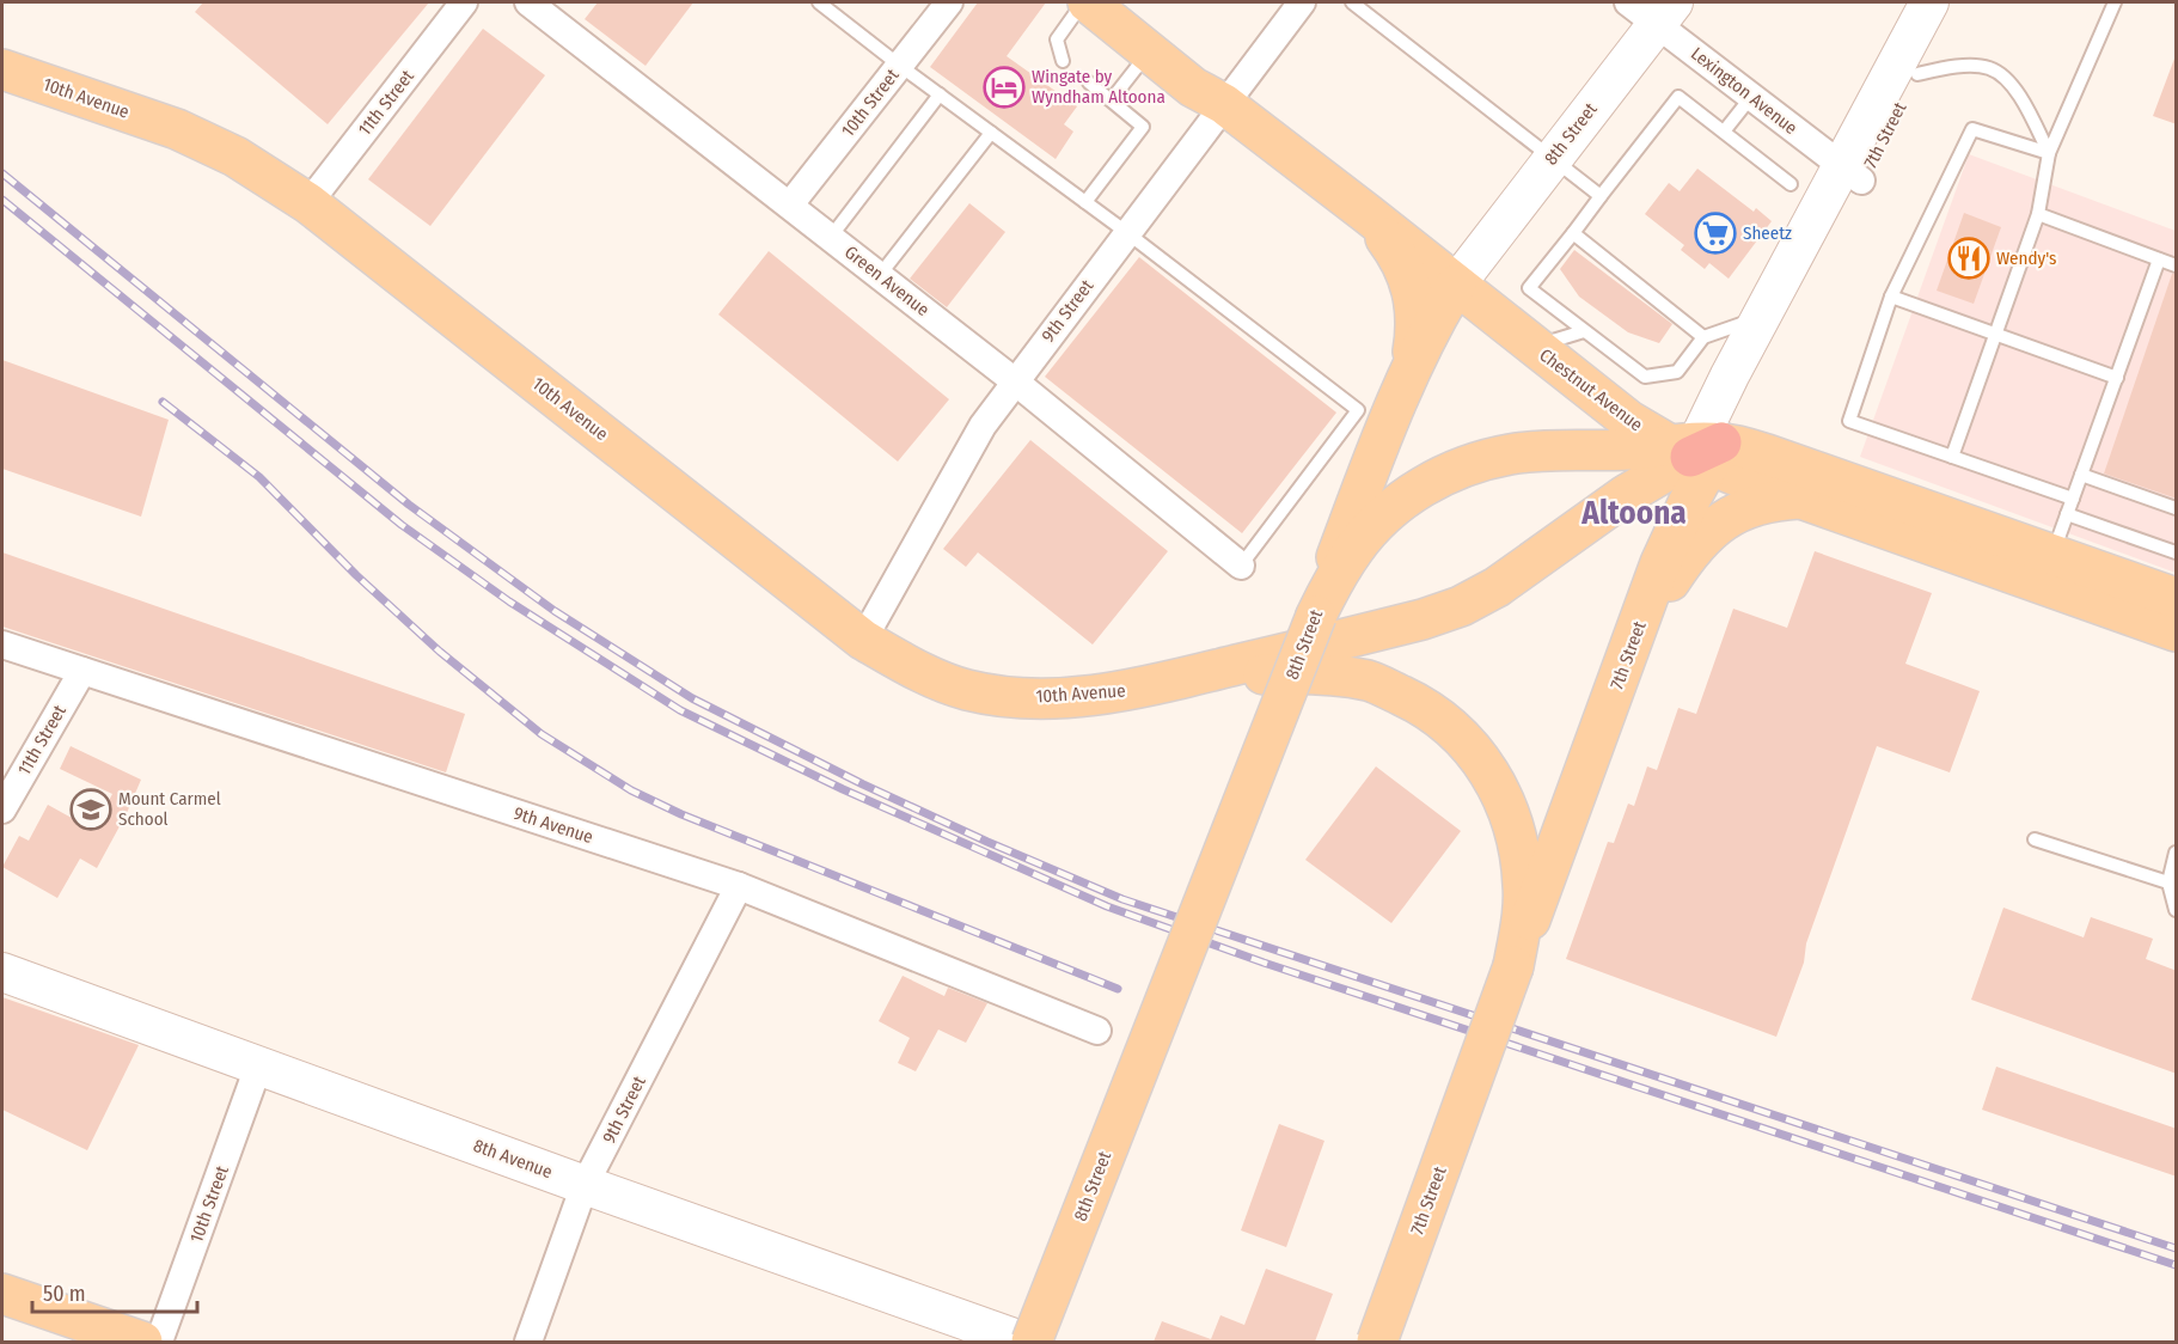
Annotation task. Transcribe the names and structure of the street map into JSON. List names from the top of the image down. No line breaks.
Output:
{"streets":{"main road":["10th Avenue","8th Street","7th Street","Chestnut Avenue","8th Avenue"],"street":["Lexington Avenue","11th Street","10th Street","Green Avenue","9th Street","9th Avenue"]},"crossings":[["Lexington Avenue","8th Street"],["Lexington Avenue","7th Street"],["10th Avenue","11th Street"],["10th Avenue","9th Street"],["11th Street","9th Avenue"],["10th Street","Green Avenue"],["10th Street","8th Avenue"],["8th Street","Chestnut Avenue"],["7th Street","Chestnut Avenue"],["Green Avenue","9th Street"],["9th Street","Chestnut Avenue"],["9th Street","9th Avenue"],["9th Street","8th Avenue"]],"districts":["Altoona"],"places":{"hotel":["Wingate by Wyndham Altoona"],"supermarket":["Sheetz"],"restaurant":["Wendy's"],"school or university":["Mount Carmel School"]},"scale_bar":"50 m"}
